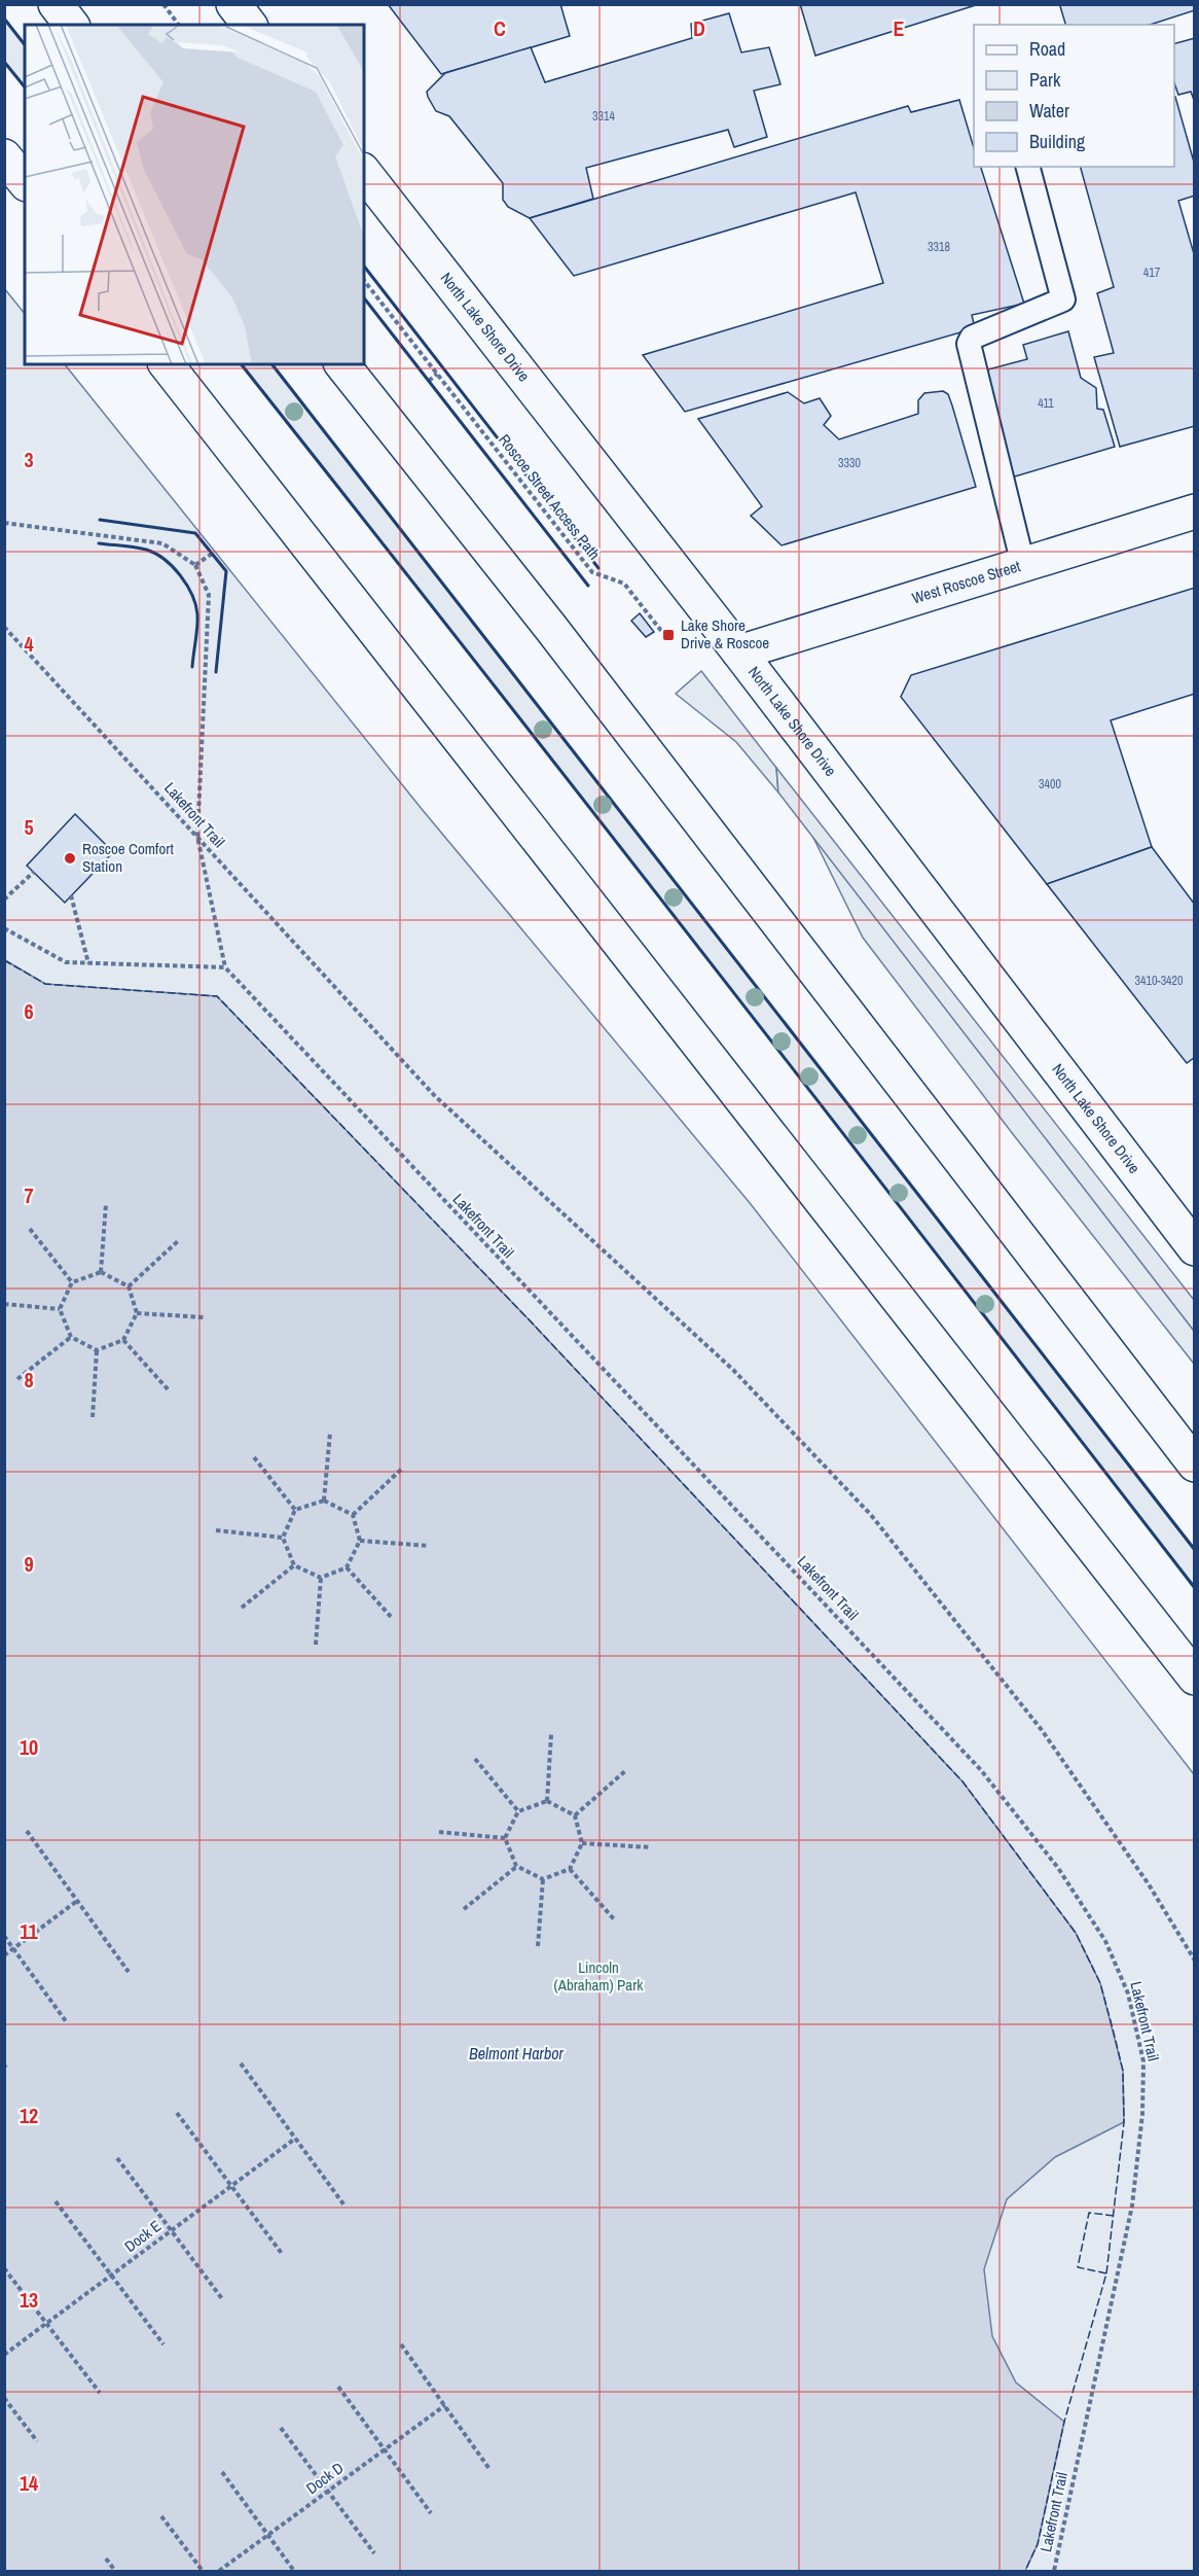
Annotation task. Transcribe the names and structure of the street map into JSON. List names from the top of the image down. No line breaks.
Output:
{"streets":{"main road":["North Lake Shore Drive","West Roscoe Street"],"path":["Roscoe Street Access Path","Lakefront Trail","Dock E","Dock D"]},"crossings":[["North Lake Shore Drive","West Roscoe Street"]],"water":["Belmont Harbor"],"parks":["Lincoln (Abraham) Park"],"places":{"transit":["Lake Shore Drive & Roscoe"],"other":["Roscoe Comfort Station"]},"house_numbers":["3314","3318","417","411","3330","3400","3410-3420"],"legend":["Road","Park","Water","Building"],"grid":{"columns":["C","D","E"],"rows":["3","4","5","6","7","8","9","10","11","12","13","14"]}}
